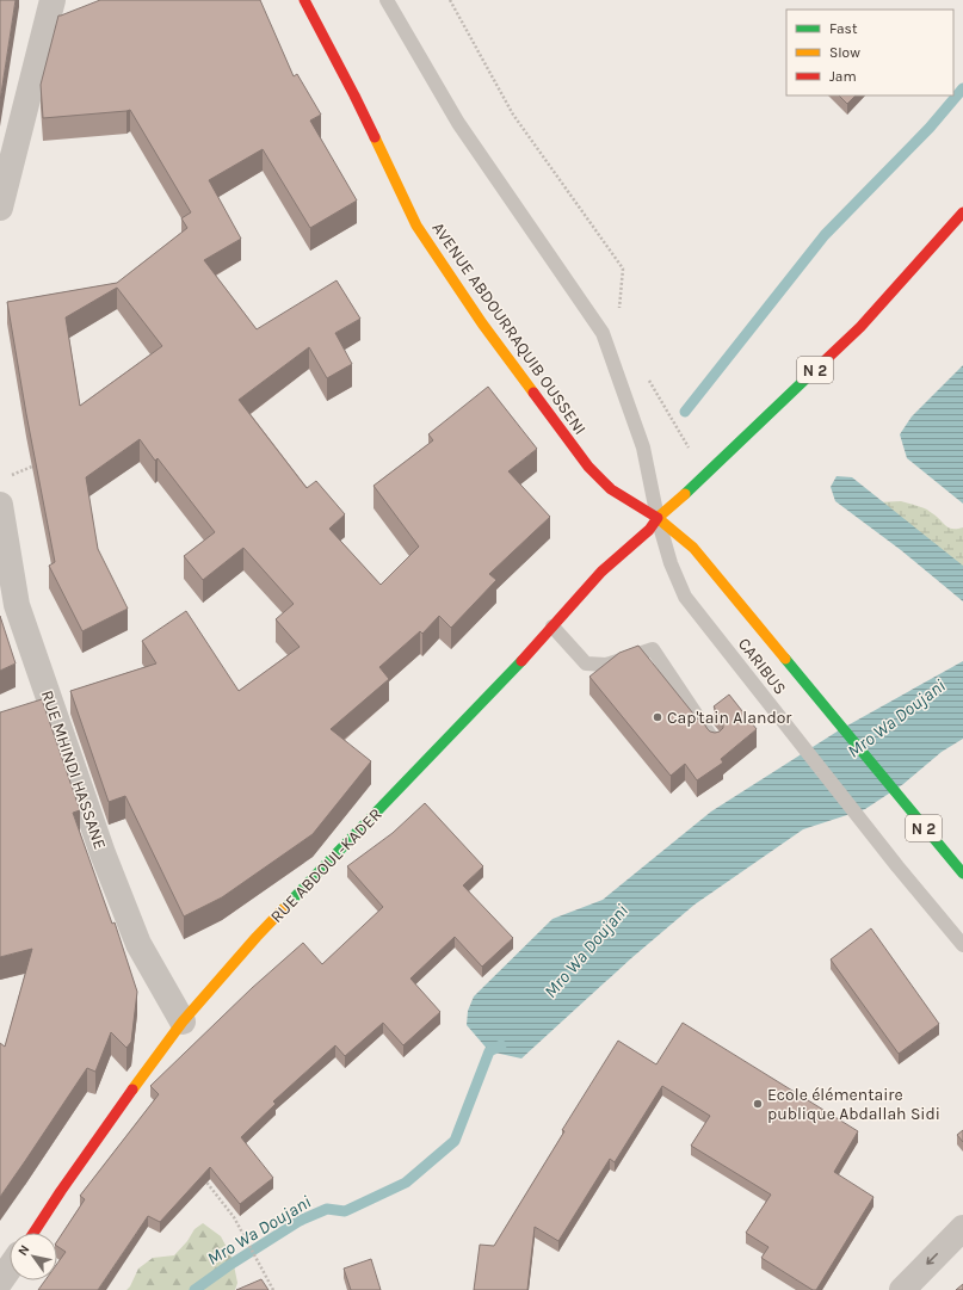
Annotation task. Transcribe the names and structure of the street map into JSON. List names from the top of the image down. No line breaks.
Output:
{"streets":{"main road":["AVENUE ABDOURRAQUIB OUSSENI","N 2","RUE ABDOUL-KADER"],"street":["RUE MHINDI HASSANE"],"lane":["CARIBUS"]},"crossings":[["AVENUE ABDOURRAQUIB OUSSENI","N 2"],["AVENUE ABDOURRAQUIB OUSSENI","CARIBUS"],["AVENUE ABDOURRAQUIB OUSSENI","RUE ABDOUL-KADER"],["N 2","CARIBUS"],["N 2","RUE ABDOUL-KADER"],["CARIBUS","RUE ABDOUL-KADER"],["RUE MHINDI HASSANE","RUE ABDOUL-KADER"]],"water":["Mro Wa Doujani"],"places":["Cap'tain Alandor","Ecole élémentaire publique Abdallah Sidi"],"legend":["Fast","Slow","Jam"],"north":"top left"}
